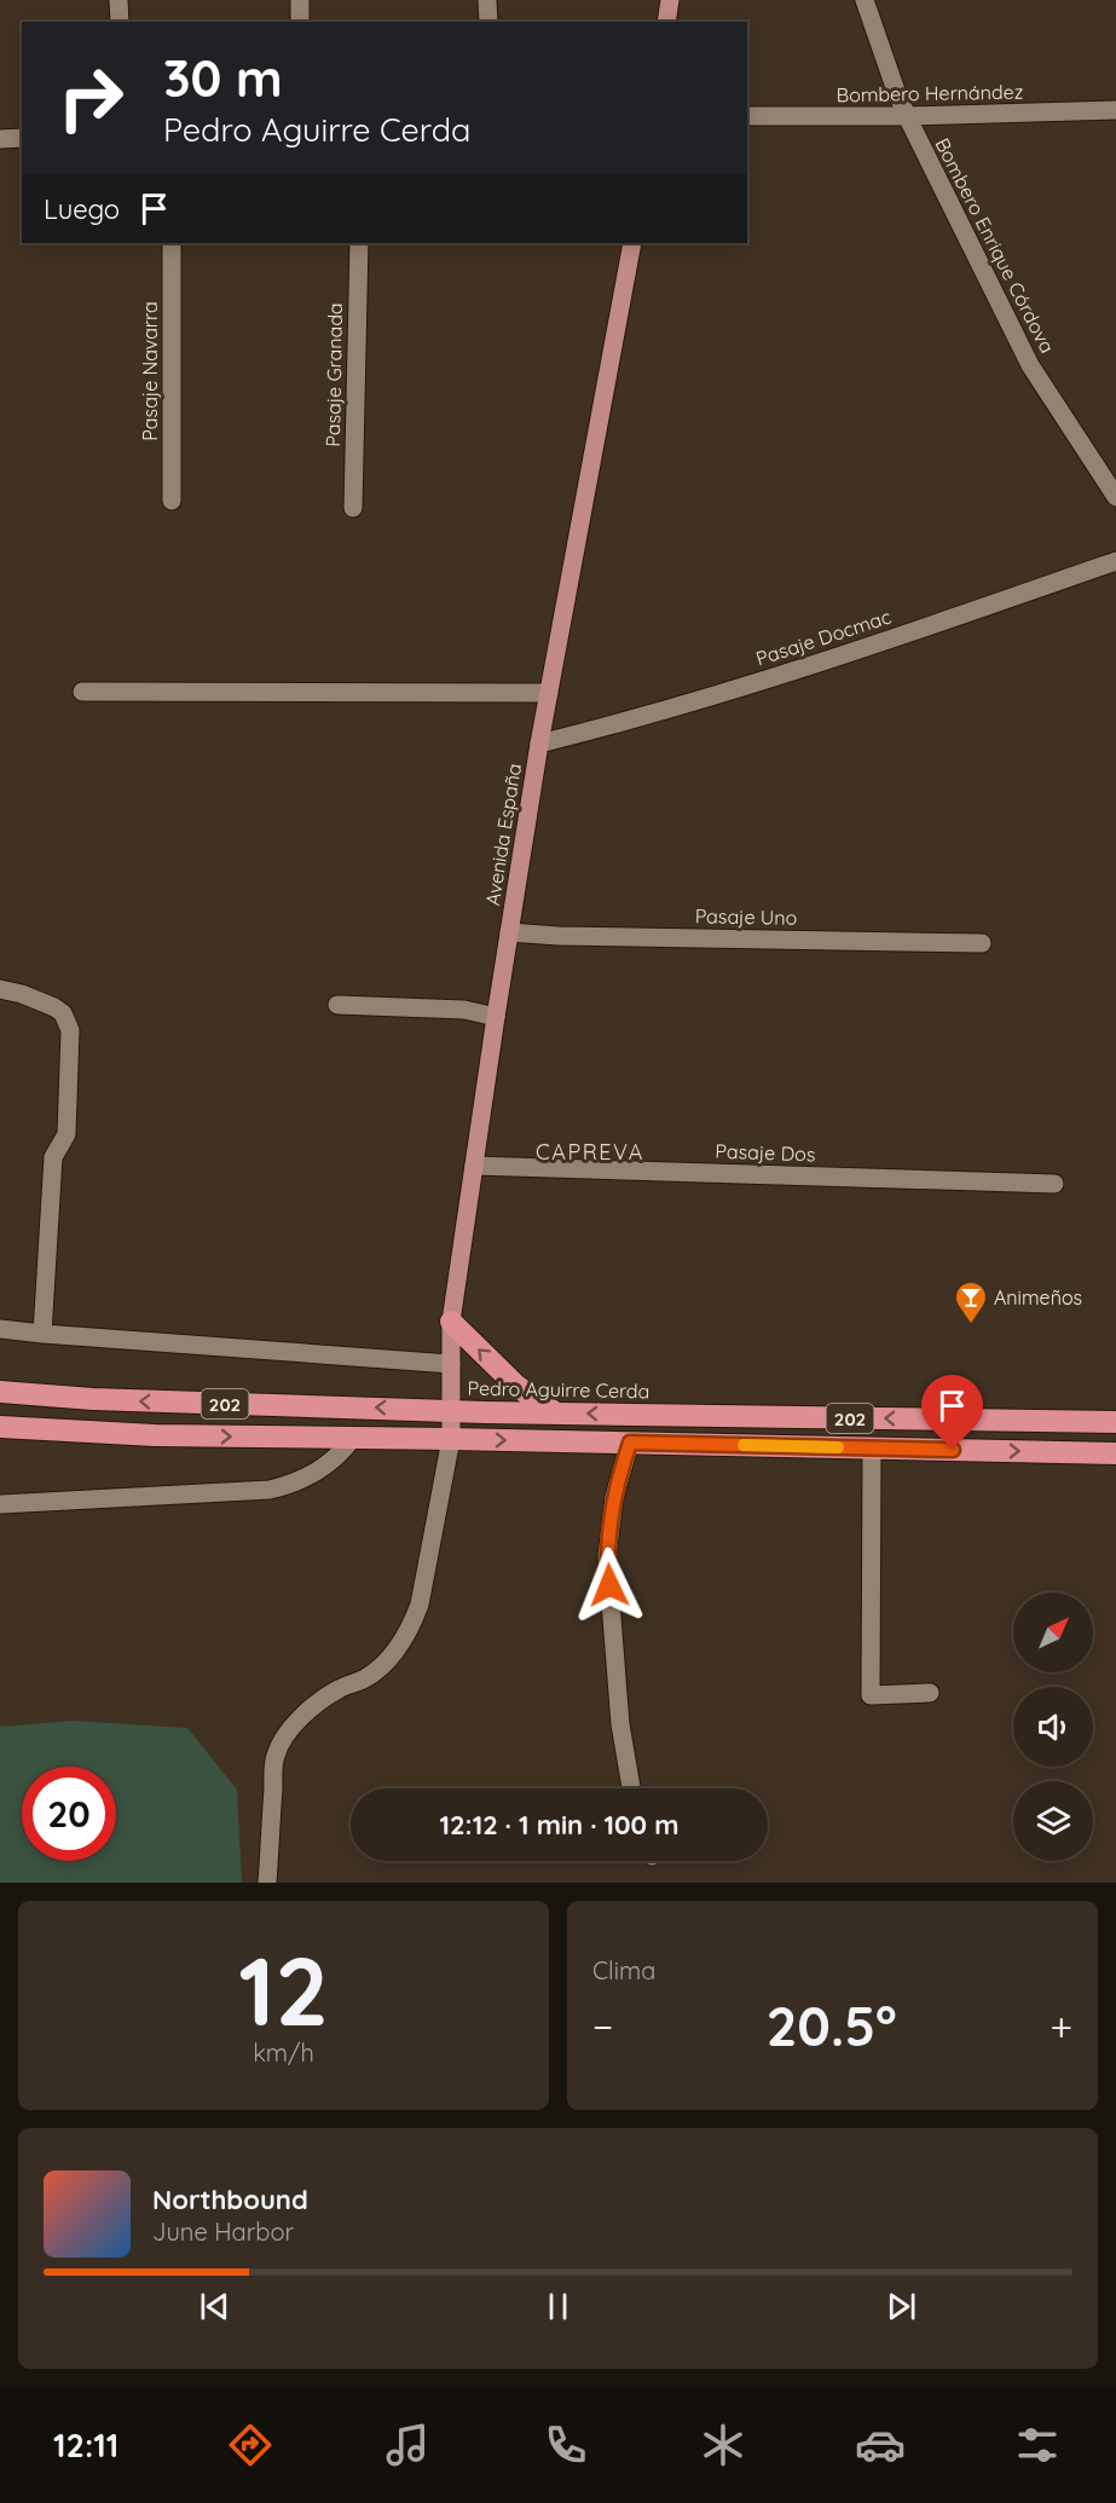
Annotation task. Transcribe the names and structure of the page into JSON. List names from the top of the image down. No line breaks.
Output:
{"streets":{"highway":["Pedro Aguirre Cerda","202"],"main road":["Avenida España"],"street":["Bombero Hernández","Bombero Enrique Córdova","Pasaje Navarra","Pasaje Granada","Pasaje Docmac","Pasaje Uno","Pasaje Dos"]},"crossings":[["Bombero Hernández","Bombero Enrique Córdova"],["Pasaje Docmac","Avenida España"],["Avenida España","Pasaje Uno"],["Avenida España","Pasaje Dos"],["Avenida España","Pedro Aguirre Cerda"],["Avenida España","202"]],"districts":["CAPREVA"],"places":{"bar":["Animeños"]},"north":"top right","page":{"turn":["30 m","Pedro Aguirre Cerda"],"then":"Luego","limit":"20","trip":"12:12 · 1 min · 100 m","tile":[["12","km/h"],"Clima"],"heat":["−","20.5°","+"],"song":["Northbound","June Harbor"],"tabs":"12:11"}}
